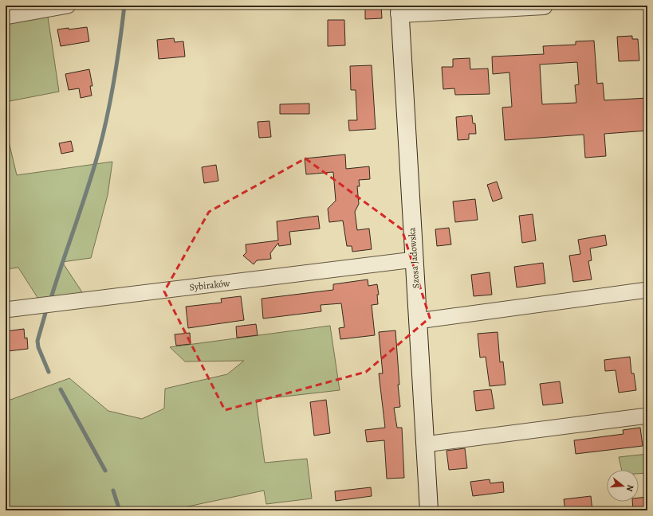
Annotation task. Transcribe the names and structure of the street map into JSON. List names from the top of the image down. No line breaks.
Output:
{"streets":{"main road":["Szosa Jadowska"],"street":["Sybiraków"]},"crossings":[["Szosa Jadowska","Sybiraków"]],"north":"right"}
